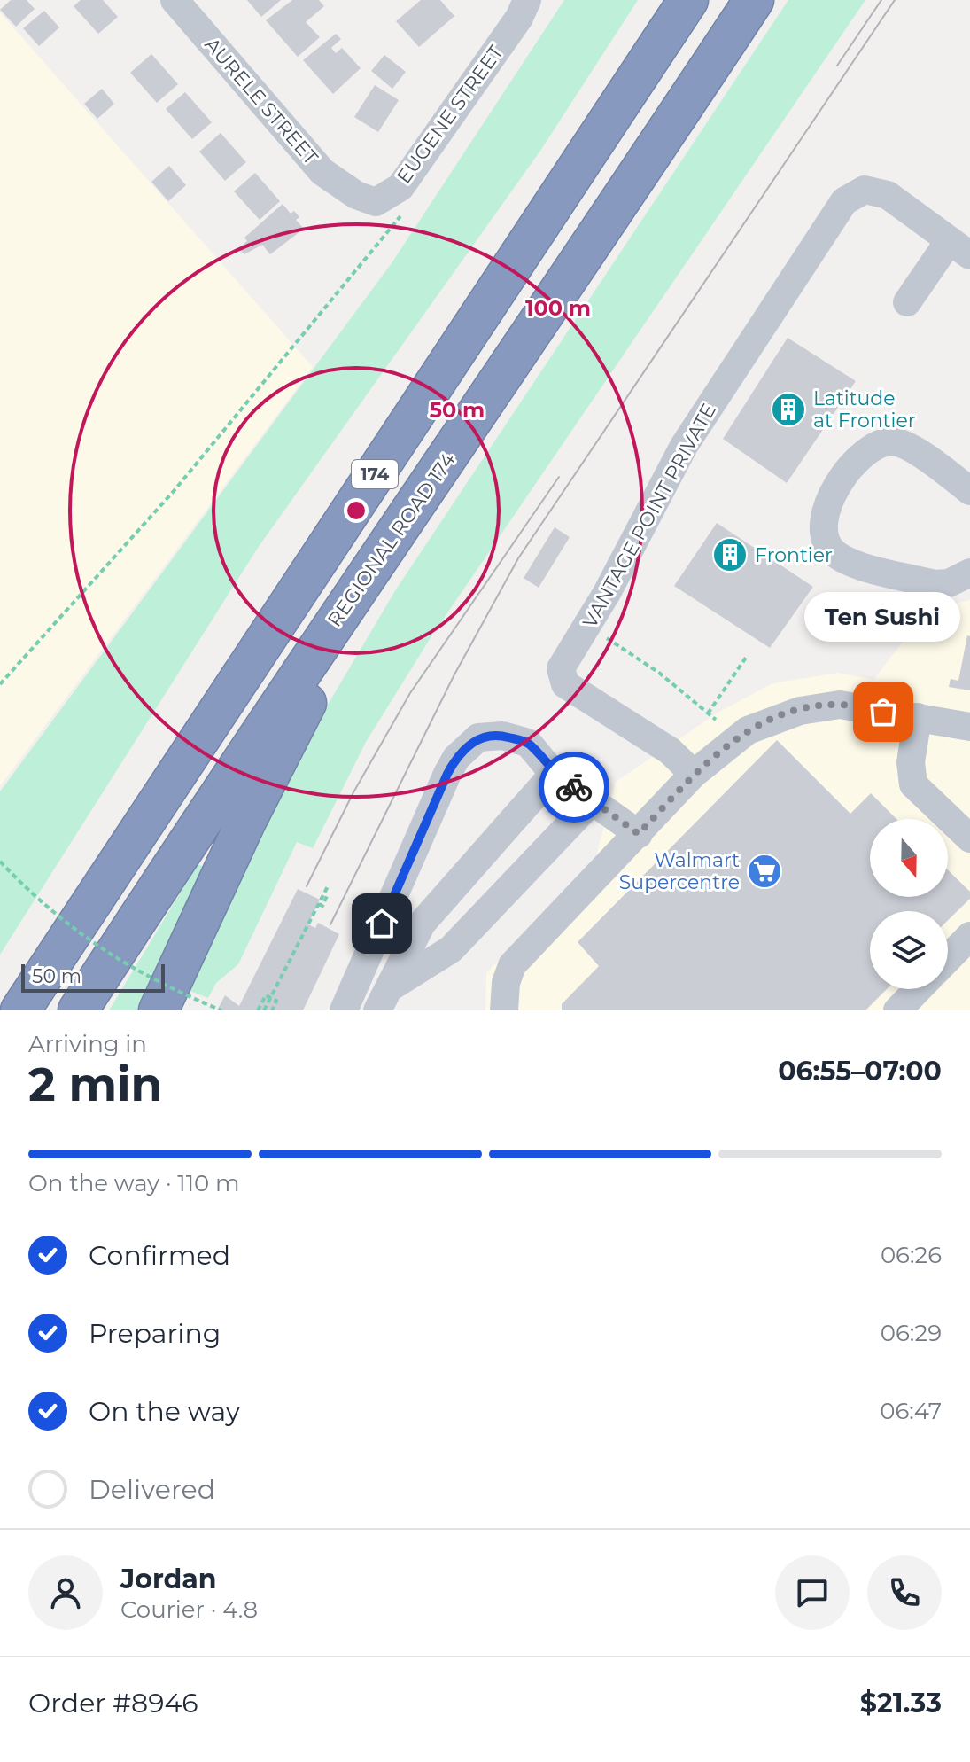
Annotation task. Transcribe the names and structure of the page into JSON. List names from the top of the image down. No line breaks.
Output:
{"streets":{"highway":["174","REGIONAL ROAD 174"],"street":["AURELE STREET","EUGENE STREET","VANTAGE POINT PRIVATE"]},"crossings":[["AURELE STREET","EUGENE STREET"]],"places":{"building":["Latitude at Frontier","Frontier"],"other":["Ten Sushi"],"supermarket":["Walmart Supercentre"]},"scale_bar":"50 m","north":"bottom","page":{"bubble":"Ten Sushi","scale":"50 m","heading":["2 min","Arriving in","06:55–07:00"],"panel":["Jordan","Courier · 4.8","Order #8946","$21.33"],"bar":"On the way · 110 m","list":[["Confirmed","06:26"],["Preparing","06:29"],["On the way","06:47"],"Delivered"]},"rings":["100 m","50 m"]}
